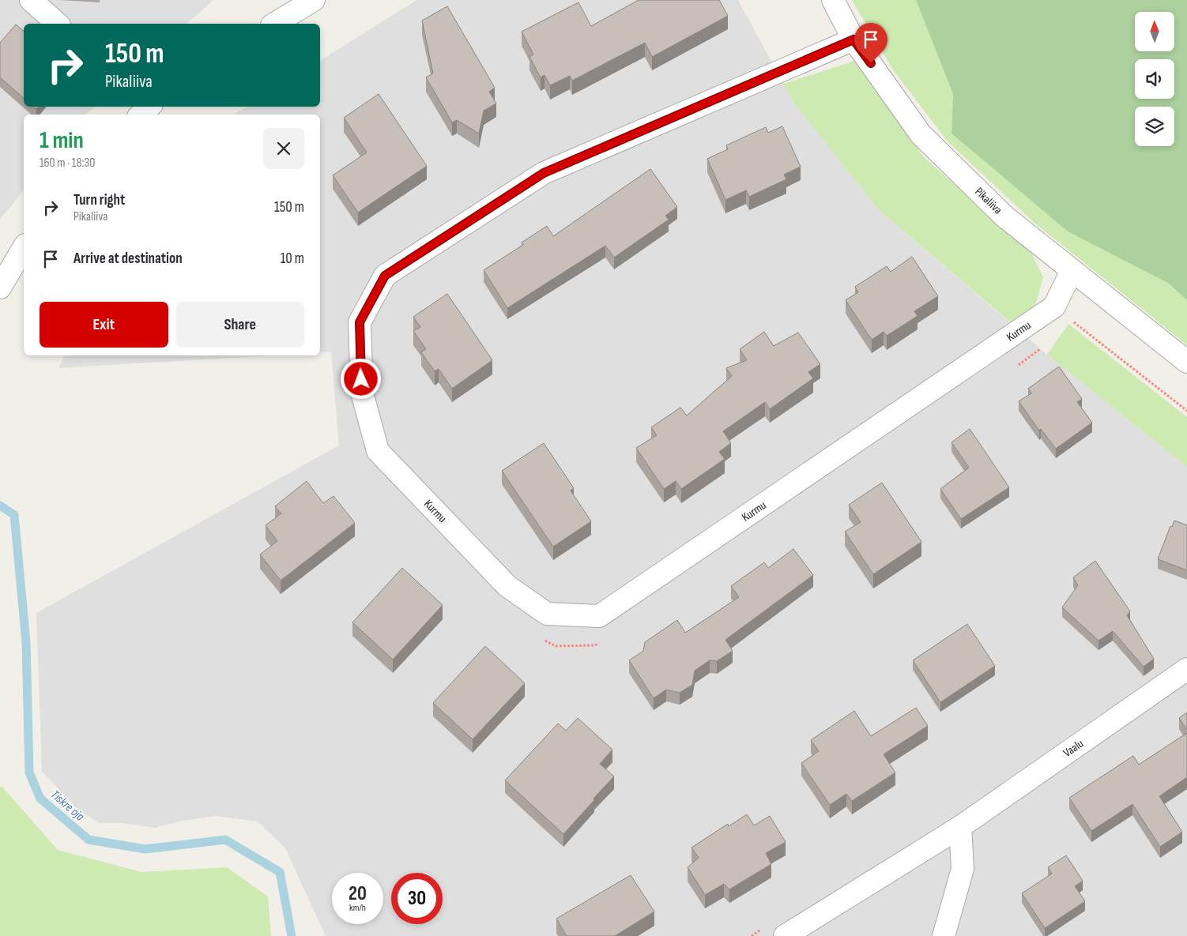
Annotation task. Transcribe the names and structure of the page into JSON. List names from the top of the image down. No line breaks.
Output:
{"streets":{"street":["Pikaliiva","Kurmu","Vaalu"]},"crossings":[["Pikaliiva","Kurmu"]],"water":["Tiskre oja"],"north":"top","page":{"turn":["150 m","Pikaliiva"],"heading":["1 min","160 m · 18:30"],"list":[{"name":"Turn right","note":"Pikaliiva","value":"150 m"},{"name":"Arrive at destination","value":"10 m"}],"buttons":["Exit","Share"],"speed":"20 km/h","limit":"30"}}
